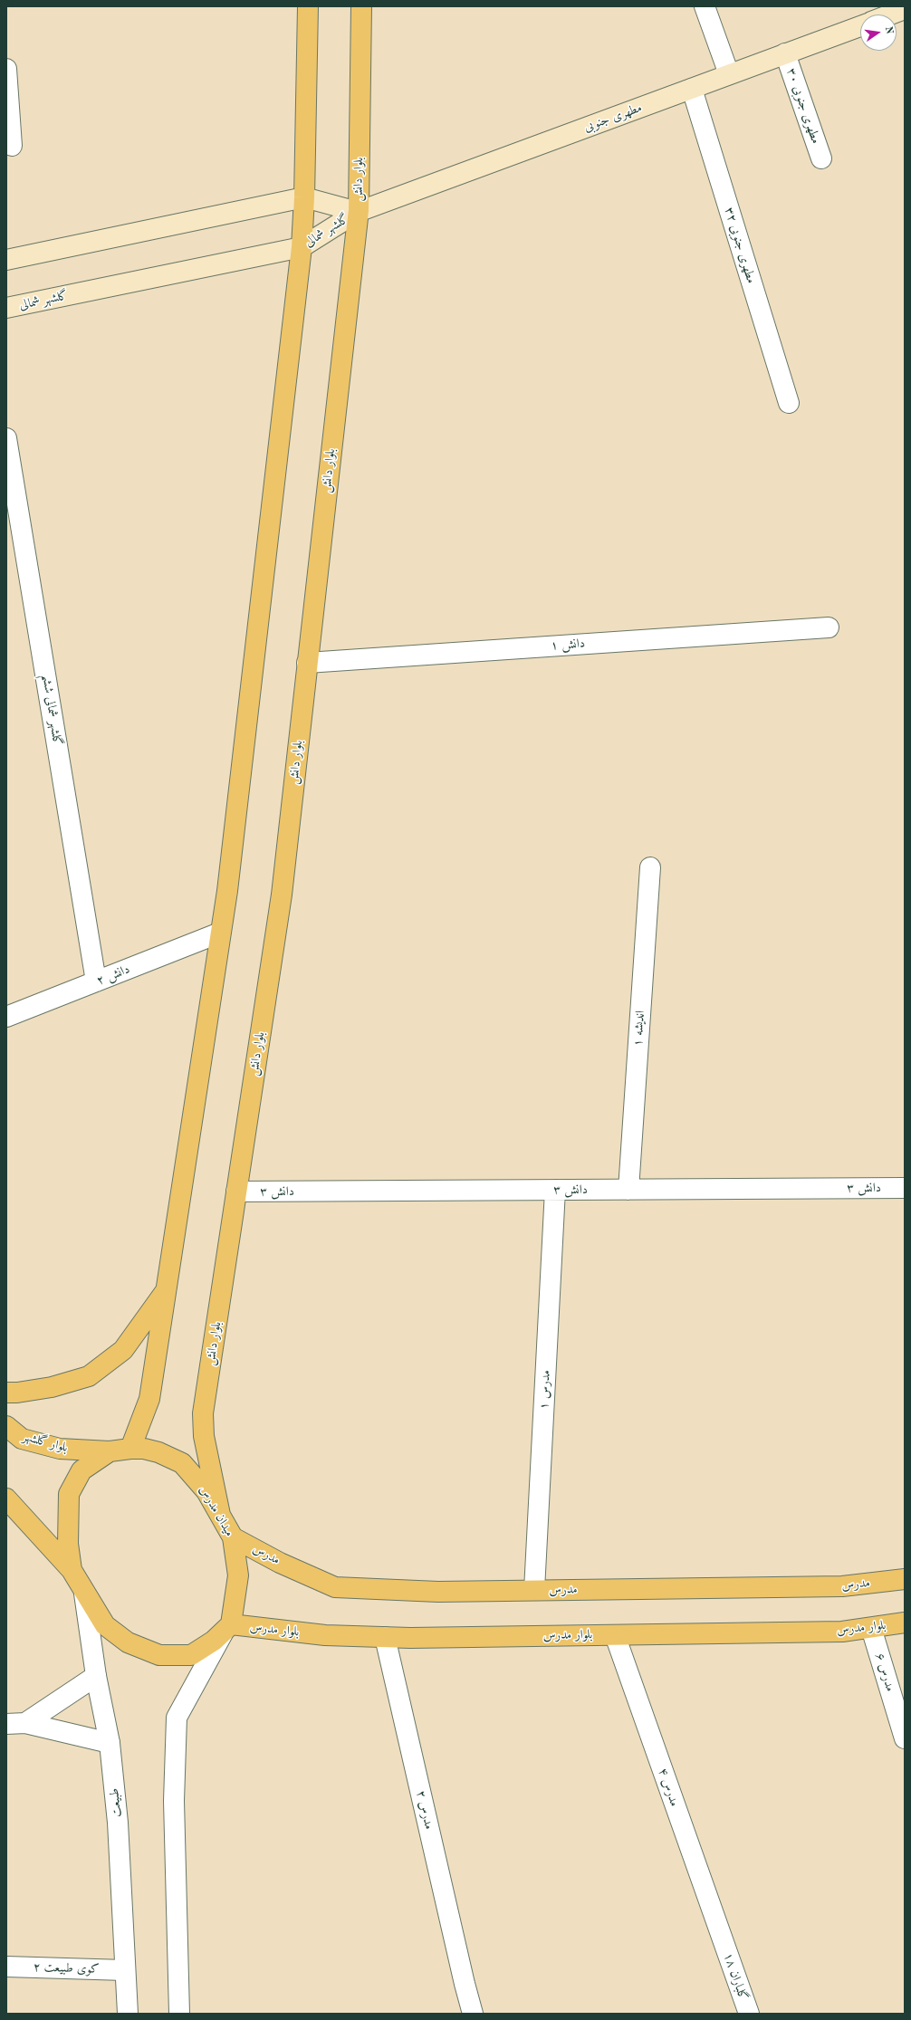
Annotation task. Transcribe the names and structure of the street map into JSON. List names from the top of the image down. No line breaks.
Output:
{"streets":{"main road":["مطهری جنوبی","بلوار دانش","گلشهر شمالی","بلوار گلشهر","میدان مدرس","مدرس","بلوار مدرس"],"street":["۳۰ مطهری جنوبی","مطهری جنوبی ۳۲","دانش ۱","گلشهر شمالی ششم","۲ دانش","اندیشه ۱","دانش ۳","مدرس ۱","مدرس ۶","مدرس ۴","طبیعت","مدرس ۲","۲ کوی طبیعت","گلباران ۱۸"]},"crossings":[["۳۰ مطهری جنوبی","مطهری جنوبی"],["مطهری جنوبی","بلوار دانش"],["مطهری جنوبی","گلشهر شمالی"],["مطهری جنوبی","مطهری جنوبی ۳۲"],["بلوار دانش","گلشهر شمالی"],["بلوار دانش","دانش ۱"],["بلوار دانش","دانش ۳"],["بلوار دانش","میدان مدرس"],["گلشهر شمالی ششم","۲ دانش"],["اندیشه ۱","دانش ۳"],["دانش ۳","مدرس ۱"],["مدرس ۱","مدرس"],["بلوار گلشهر","میدان مدرس"],["میدان مدرس","مدرس"],["میدان مدرس","بلوار مدرس"],["میدان مدرس","طبیعت"],["بلوار مدرس","مدرس ۶"],["بلوار مدرس","مدرس ۴"],["بلوار مدرس","مدرس ۲"],["مدرس ۴","گلباران ۱۸"],["طبیعت","۲ کوی طبیعت"]],"north":"right"}
